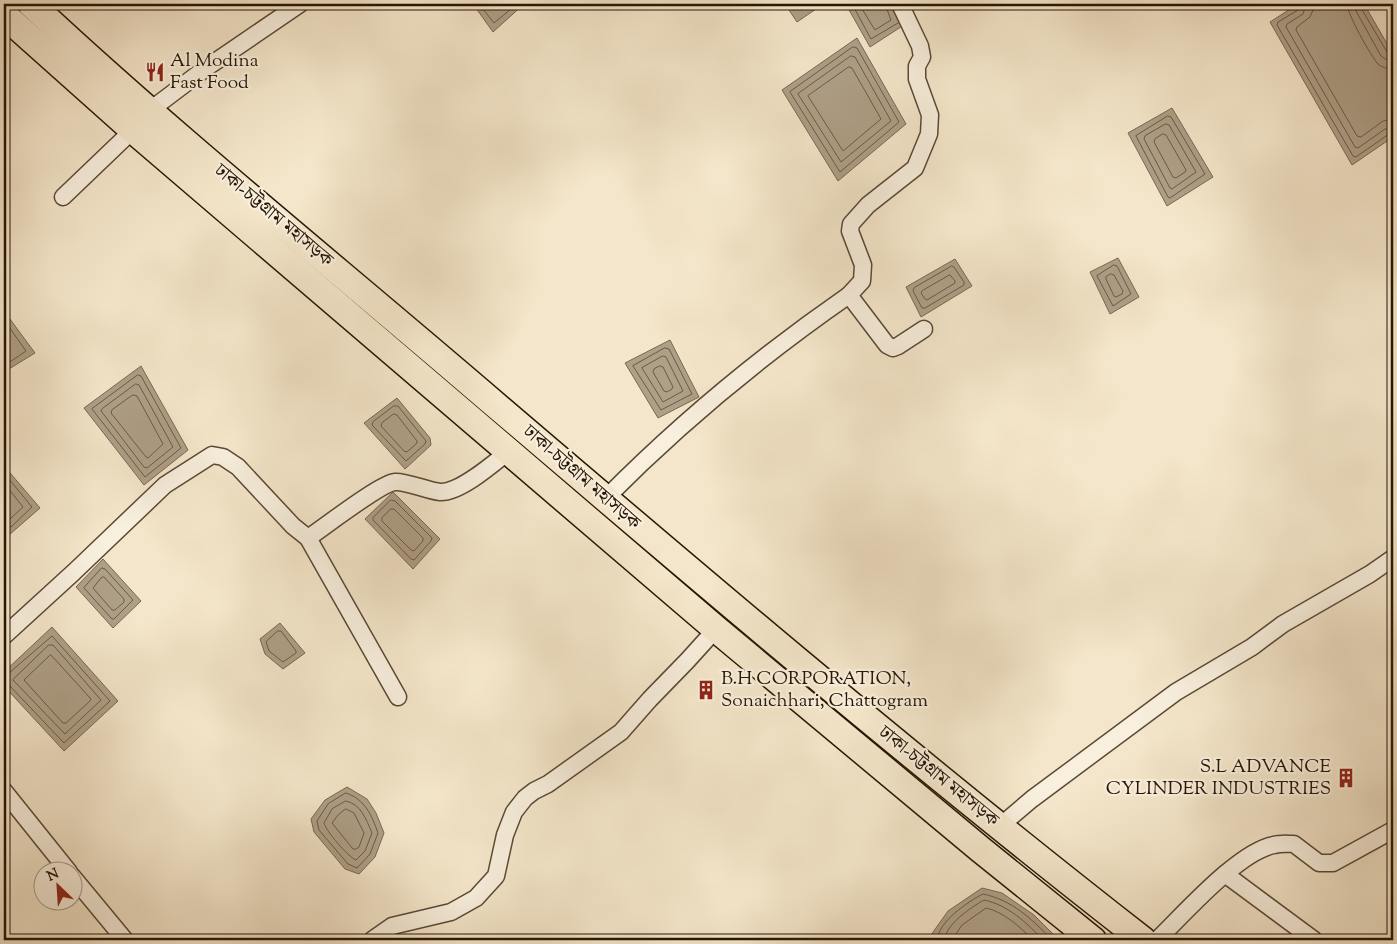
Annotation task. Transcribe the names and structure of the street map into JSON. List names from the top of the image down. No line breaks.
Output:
{"streets":{"highway":["ঢাকা-চট্টগ্রাম মহাসড়ক"]},"places":{"restaurant":["Al Modina Fast Food"],"building":["B.H CORPORATION, Sonaichhari, Chattogram","S.L ADVANCE CYLINDER INDUSTRIES"]},"north":"top left"}
